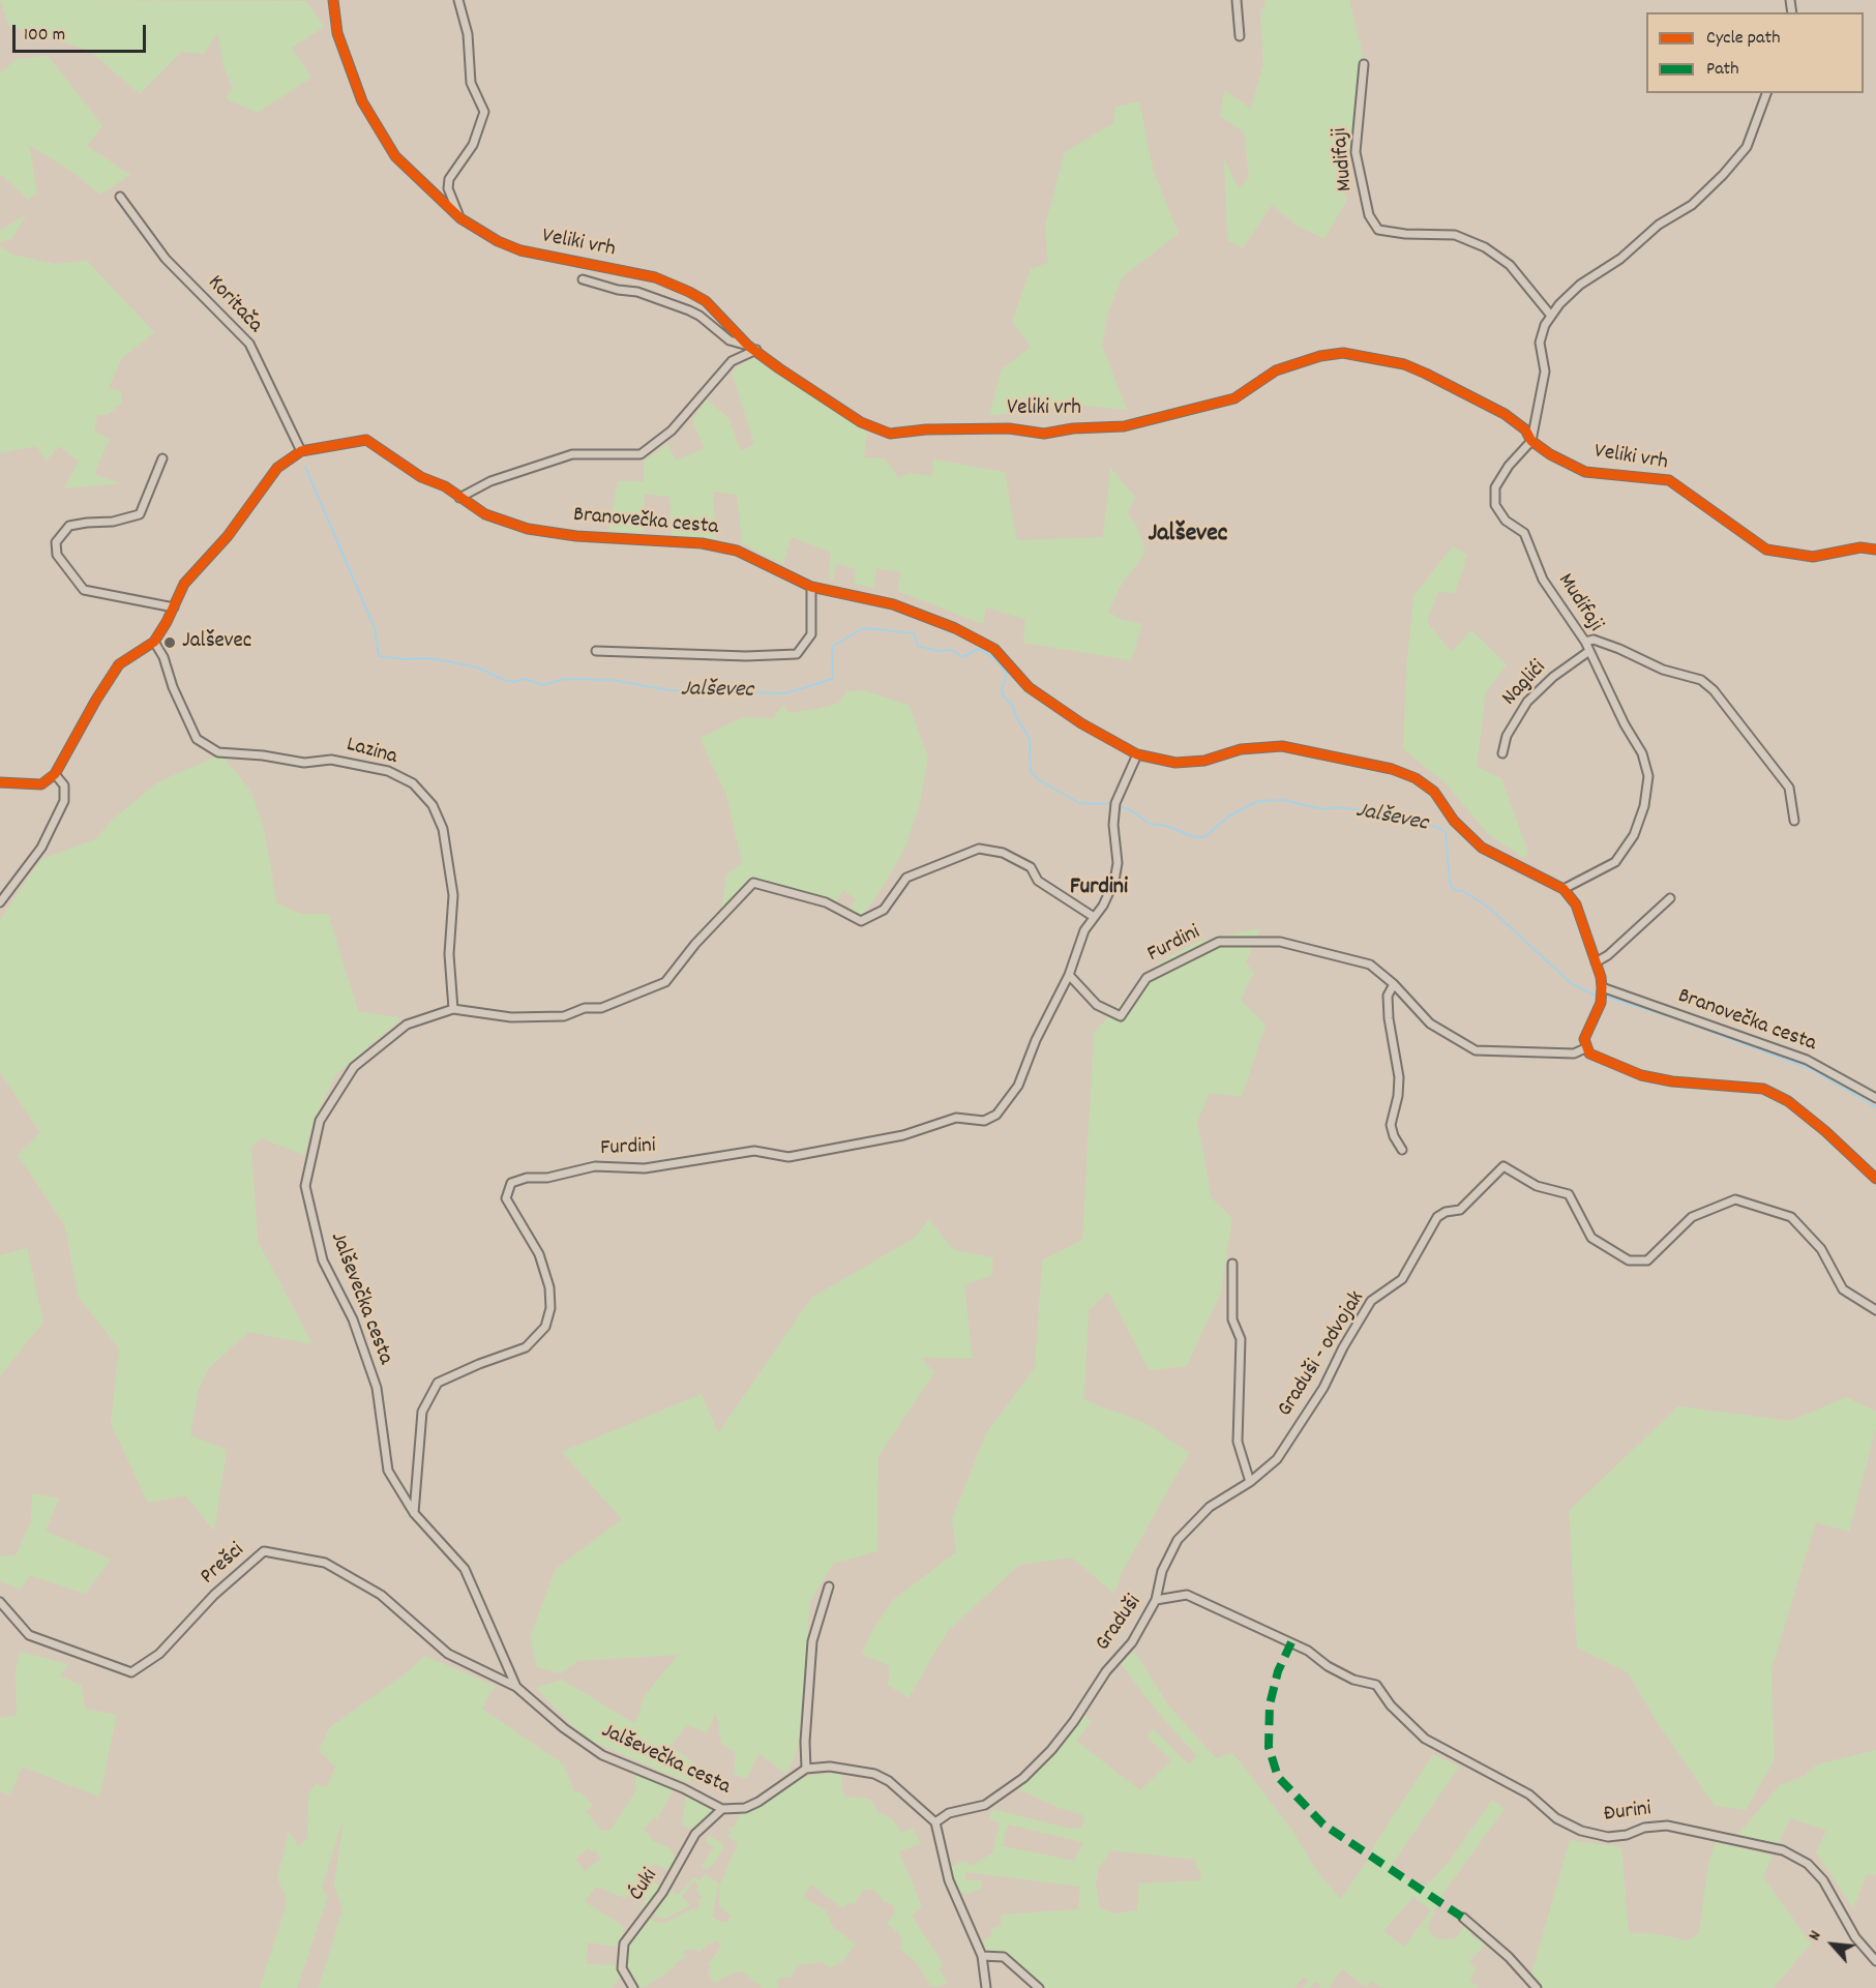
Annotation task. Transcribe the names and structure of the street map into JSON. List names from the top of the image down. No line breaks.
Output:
{"streets":{"street":["Mudifaji","Veliki vrh","Koritača","Branovečka cesta","Naglići","Lazina","Furdini","Jalševečka cesta","Graduši - odvojak","Prešci","Graduši","Đurini","Ćuki"]},"crossings":[["Mudifaji","Veliki vrh"],["Mudifaji","Branovečka cesta"],["Mudifaji","Naglići"],["Koritača","Branovečka cesta"],["Branovečka cesta","Lazina"],["Branovečka cesta","Furdini"],["Lazina","Jalševečka cesta"],["Furdini","Jalševečka cesta"],["Jalševečka cesta","Prešci"],["Jalševečka cesta","Ćuki"],["Graduši - odvojak","Graduši"],["Graduši","Đurini"]],"districts":["Jalševec","Furdini"],"water":["Jalševec"],"places":["Jalševec"],"legend":["Cycle path","Path"],"scale_bar":"100 m","north":"top left"}
